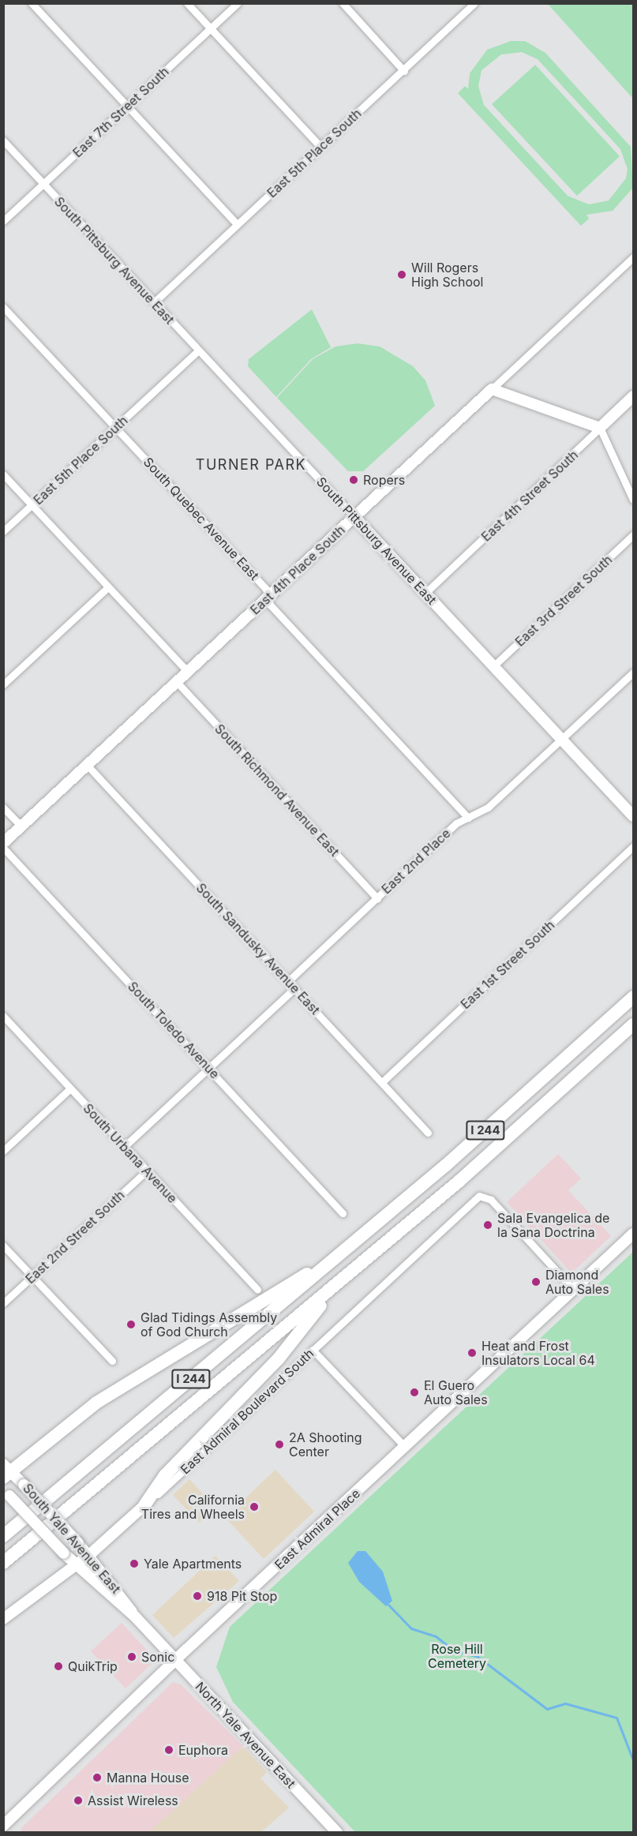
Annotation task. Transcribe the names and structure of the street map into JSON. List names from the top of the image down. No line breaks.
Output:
{"streets":{"highway":["I 244"],"main road":["South Pittsburg Avenue East","East 4th Street South","East 4th Place South","East Admiral Boulevard South","East Admiral Place","South Yale Avenue East","North Yale Avenue East"],"street":["East 7th Street South","East 5th Place South","South Quebec Avenue East","East 3rd Street South","South Richmond Avenue East","East 2nd Place","South Sandusky Avenue East","East 1st Street South","South Toledo Avenue","South Urbana Avenue","East 2nd Street South"]},"crossings":[["East 7th Street South","South Pittsburg Avenue East"],["East 5th Place South","South Pittsburg Avenue East"],["East 5th Place South","South Quebec Avenue East"],["South Pittsburg Avenue East","East 4th Street South"],["South Pittsburg Avenue East","East 4th Place South"],["South Pittsburg Avenue East","East 3rd Street South"],["South Pittsburg Avenue East","East 2nd Place"],["South Quebec Avenue East","East 4th Place South"],["South Quebec Avenue East","East 2nd Place"],["East 4th Place South","South Richmond Avenue East"],["East 4th Place South","South Sandusky Avenue East"],["South Richmond Avenue East","East 2nd Place"],["East 2nd Place","South Sandusky Avenue East"],["South Sandusky Avenue East","East 1st Street South"],["South Urbana Avenue","East 2nd Street South"],["East Admiral Boulevard South","East Admiral Place"],["East Admiral Boulevard South","South Yale Avenue East"],["East Admiral Place","North Yale Avenue East"],["South Yale Avenue East","North Yale Avenue East"]],"districts":["TURNER PARK"],"parks":["Rose Hill Cemetery"],"places":["Will Rogers High School","Ropers","Sala Evangelica de la Sana Doctrina","Diamond Auto Sales","Glad Tidings Assembly of God Church","Heat and Frost Insulators Local 64","El Guero Auto Sales","2A Shooting Center","California Tires and Wheels","Yale Apartments","918 Pit Stop","Sonic","QuikTrip","Euphora","Manna House","Assist Wireless"]}
